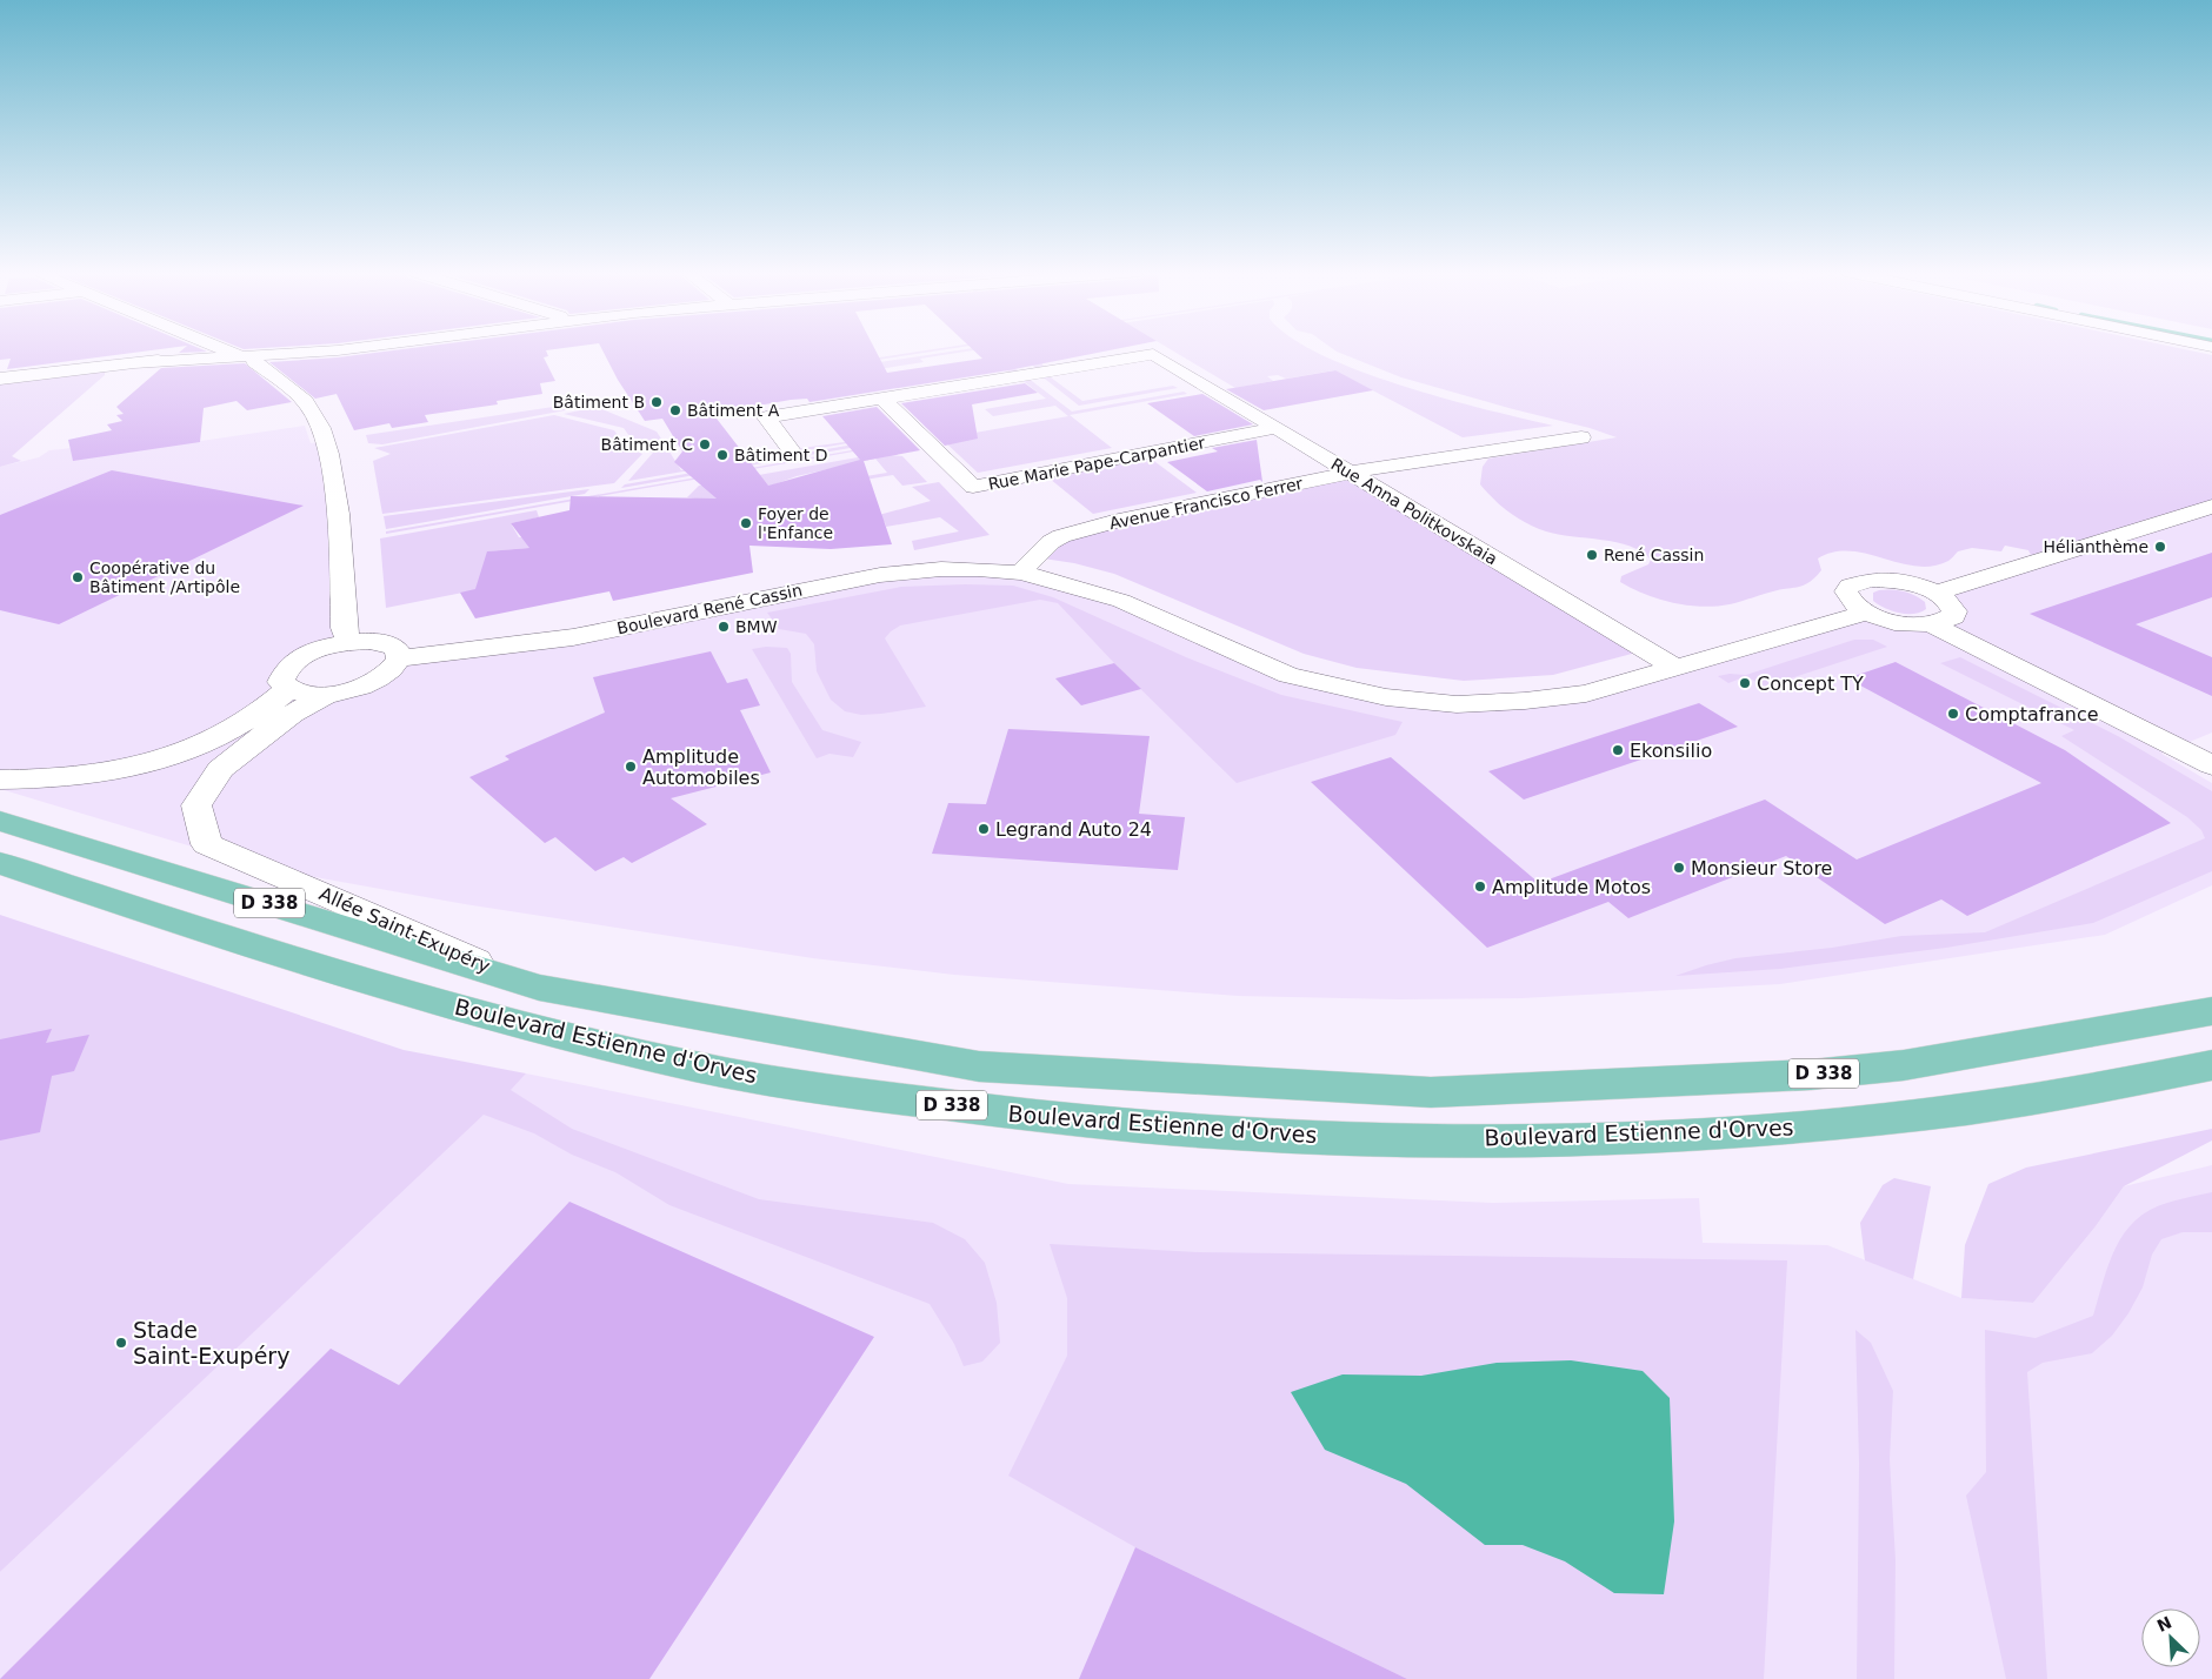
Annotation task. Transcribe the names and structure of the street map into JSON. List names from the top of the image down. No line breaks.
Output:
{"streets":{"main road":["D 338","Boulevard Estienne d'Orves"],"street":["Rue Marie Pape-Carpantier","Avenue Francisco Ferrer","Rue Anna Politkovskaia","Boulevard René Cassin","Allée Saint-Exupéry"]},"crossings":[["Rue Marie Pape-Carpantier","Rue Anna Politkovskaia"],["Avenue Francisco Ferrer","Rue Anna Politkovskaia"],["Avenue Francisco Ferrer","Boulevard René Cassin"],["Rue Anna Politkovskaia","Boulevard René Cassin"],["Allée Saint-Exupéry","Boulevard Estienne d'Orves"]],"places":["Bâtiment B","Bâtiment A","Bâtiment C","Bâtiment D","Foyer de l'Enfance","Hélianthème","René Cassin","Coopérative du Bâtiment /Artipôle","BMW","Concept TY","Comptafrance","Ekonsilio","Amplitude Automobiles","Legrand Auto 24","Monsieur Store","Amplitude Motos","Stade Saint-Exupéry"],"north":"top left"}
